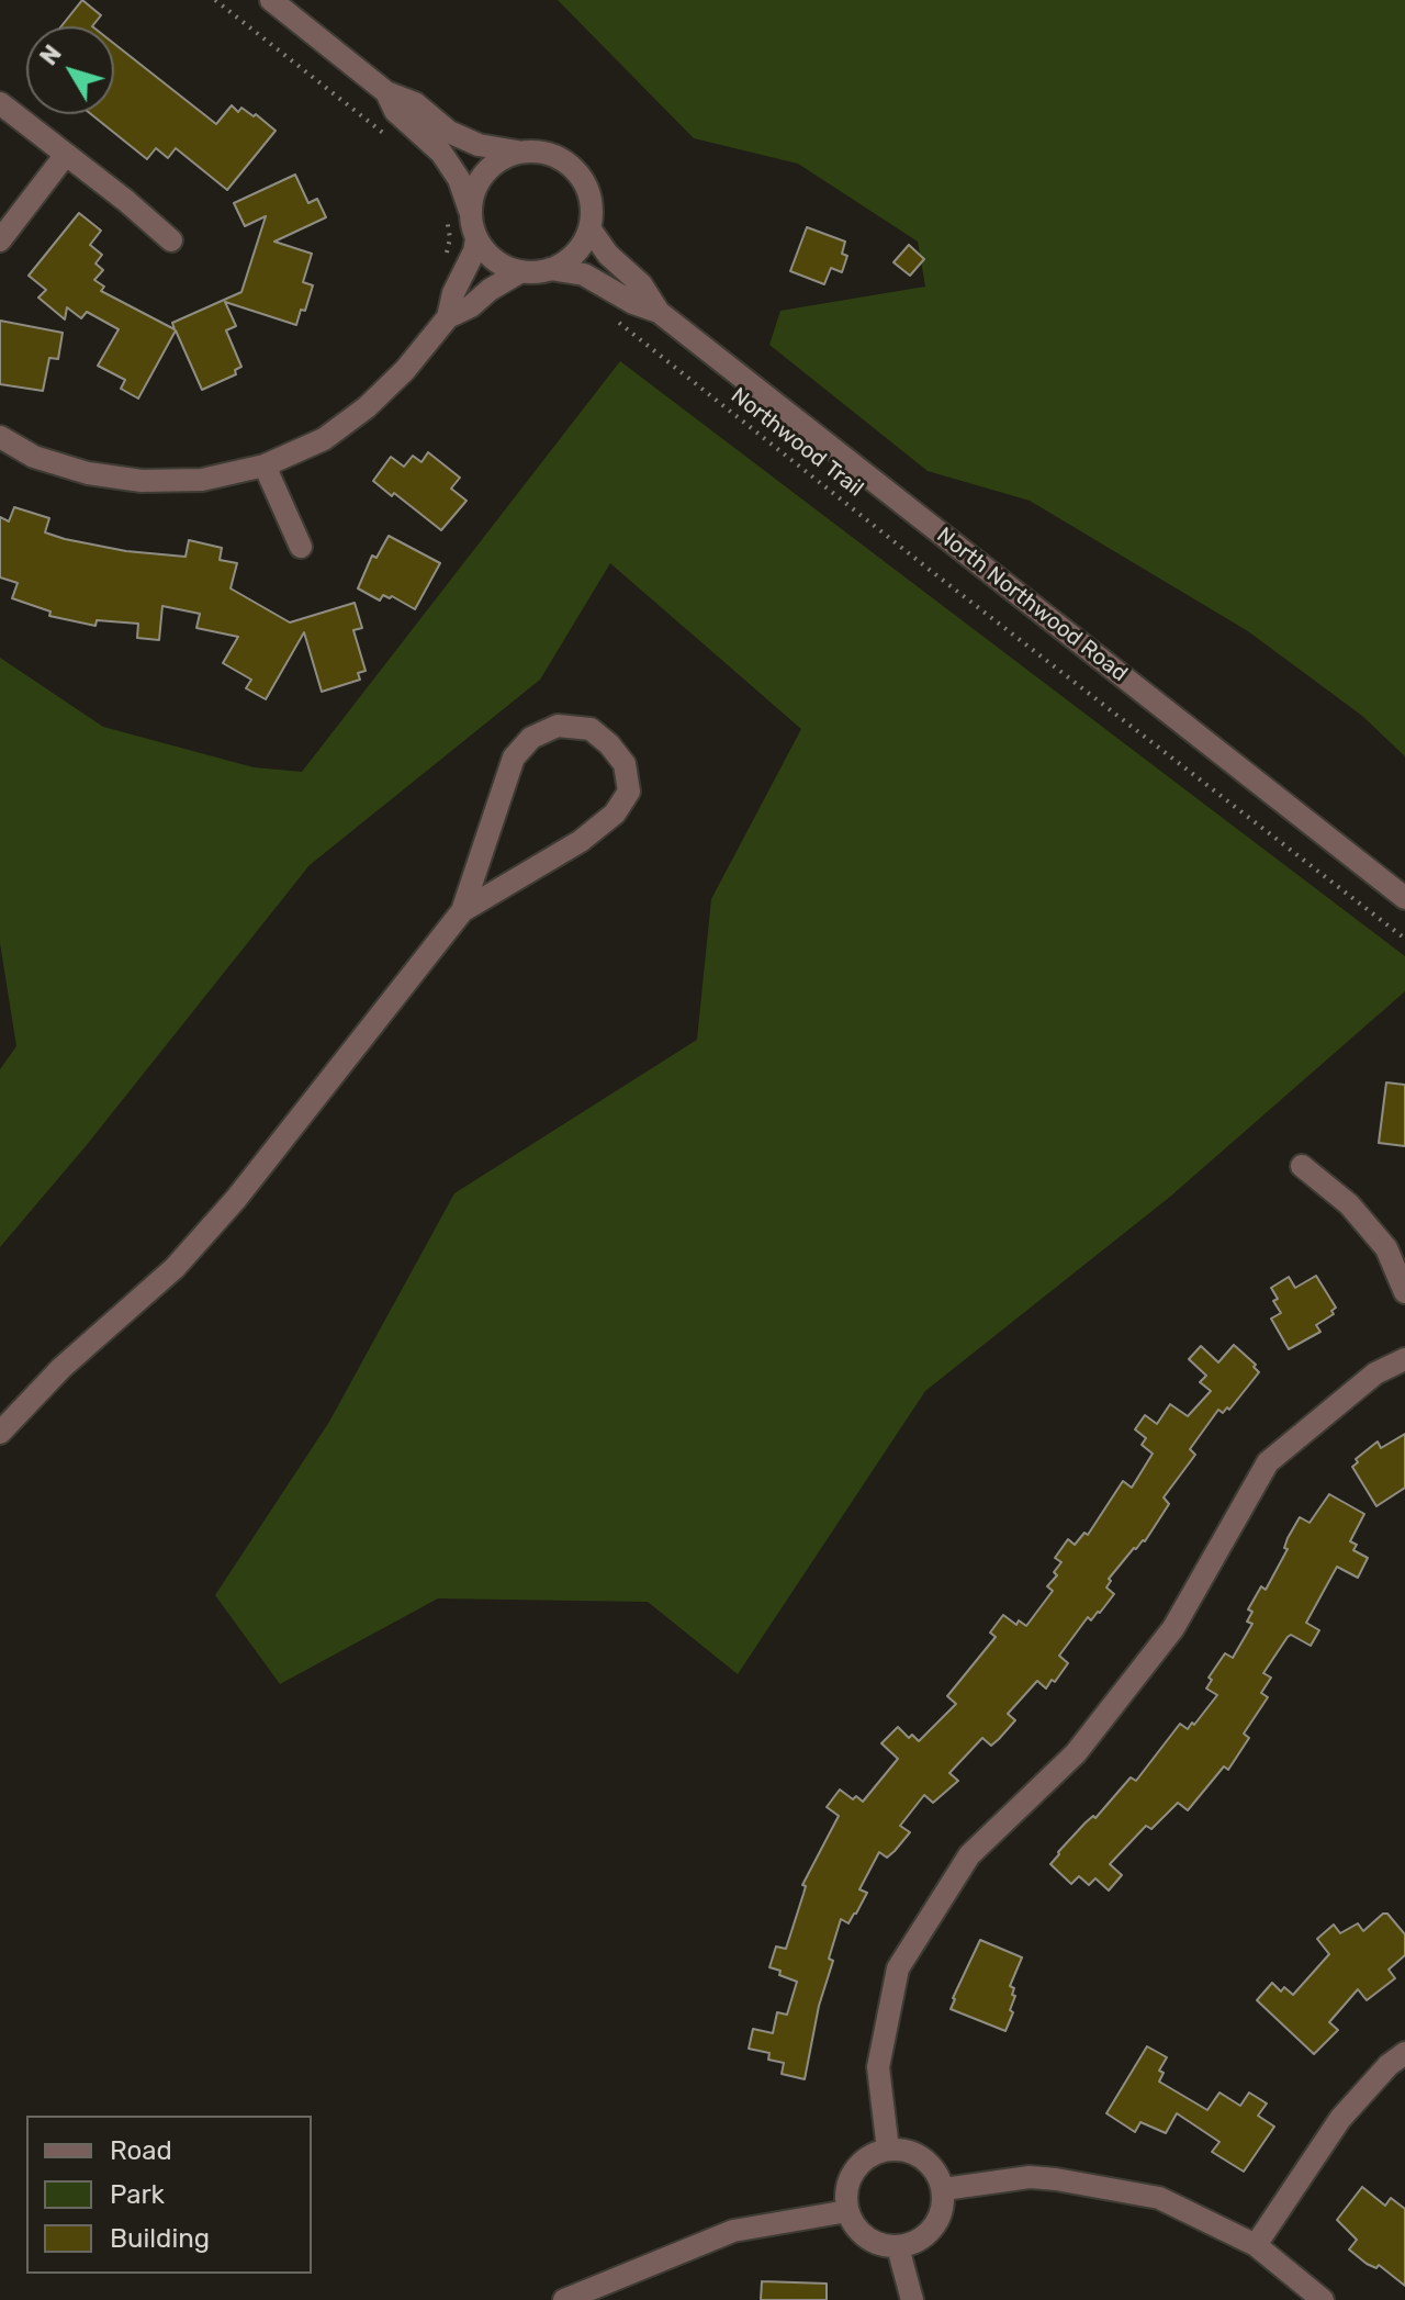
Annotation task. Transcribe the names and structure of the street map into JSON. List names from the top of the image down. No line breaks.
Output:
{"streets":{"street":["North Northwood Road"],"path":["Northwood Trail"]},"legend":["Road","Park","Building"],"north":"top left"}
